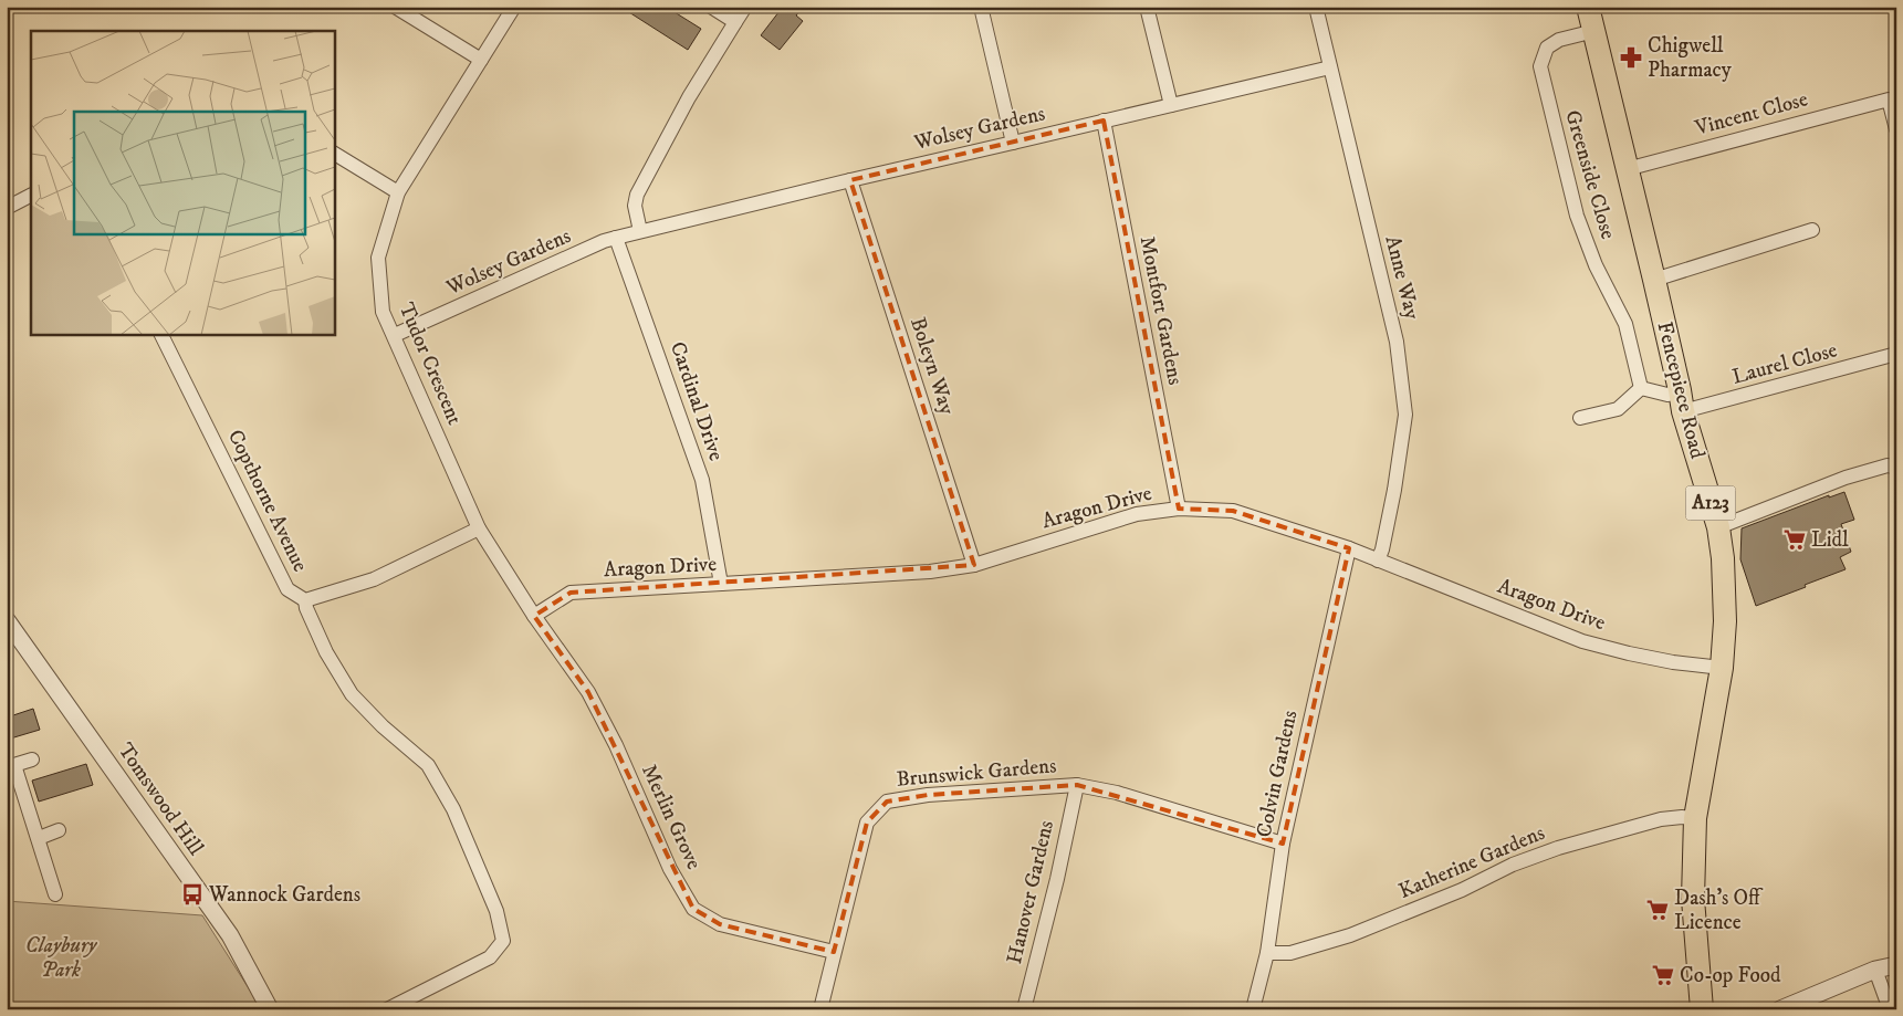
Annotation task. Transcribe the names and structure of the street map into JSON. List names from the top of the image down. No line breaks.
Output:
{"streets":{"main road":["Fencepiece Road","A123"],"street":["Vincent Close","Wolsey Gardens","Greenside Close","Anne Way","Montfort Gardens","Tudor Crescent","Laurel Close","Boleyn Way","Cardinal Drive","Copthorne Avenue","Aragon Drive","Brunswick Gardens","Colvin Gardens","Tomswood Hill","Merlin Grove","Katherine Gardens","Hanover Gardens"]},"crossings":[["Vincent Close","Fencepiece Road"],["Wolsey Gardens","Anne Way"],["Wolsey Gardens","Montfort Gardens"],["Wolsey Gardens","Tudor Crescent"],["Wolsey Gardens","Boleyn Way"],["Wolsey Gardens","Cardinal Drive"],["Greenside Close","Fencepiece Road"],["Anne Way","Aragon Drive"],["Montfort Gardens","Aragon Drive"],["Tudor Crescent","Copthorne Avenue"],["Tudor Crescent","Aragon Drive"],["Tudor Crescent","Merlin Grove"],["Laurel Close","Fencepiece Road"],["Boleyn Way","Aragon Drive"],["Fencepiece Road","Aragon Drive"],["Fencepiece Road","Katherine Gardens"],["Cardinal Drive","Aragon Drive"],["Aragon Drive","Colvin Gardens"],["Aragon Drive","Merlin Grove"],["Brunswick Gardens","Colvin Gardens"],["Brunswick Gardens","Merlin Grove"],["Brunswick Gardens","Hanover Gardens"],["Colvin Gardens","Katherine Gardens"]],"parks":["Claybury Park"],"places":{"pharmacy":["Chigwell Pharmacy"],"supermarket":["Lidl","Dash's Off Licence","Co-op Food"],"bus stop":["Wannock Gardens"]}}
